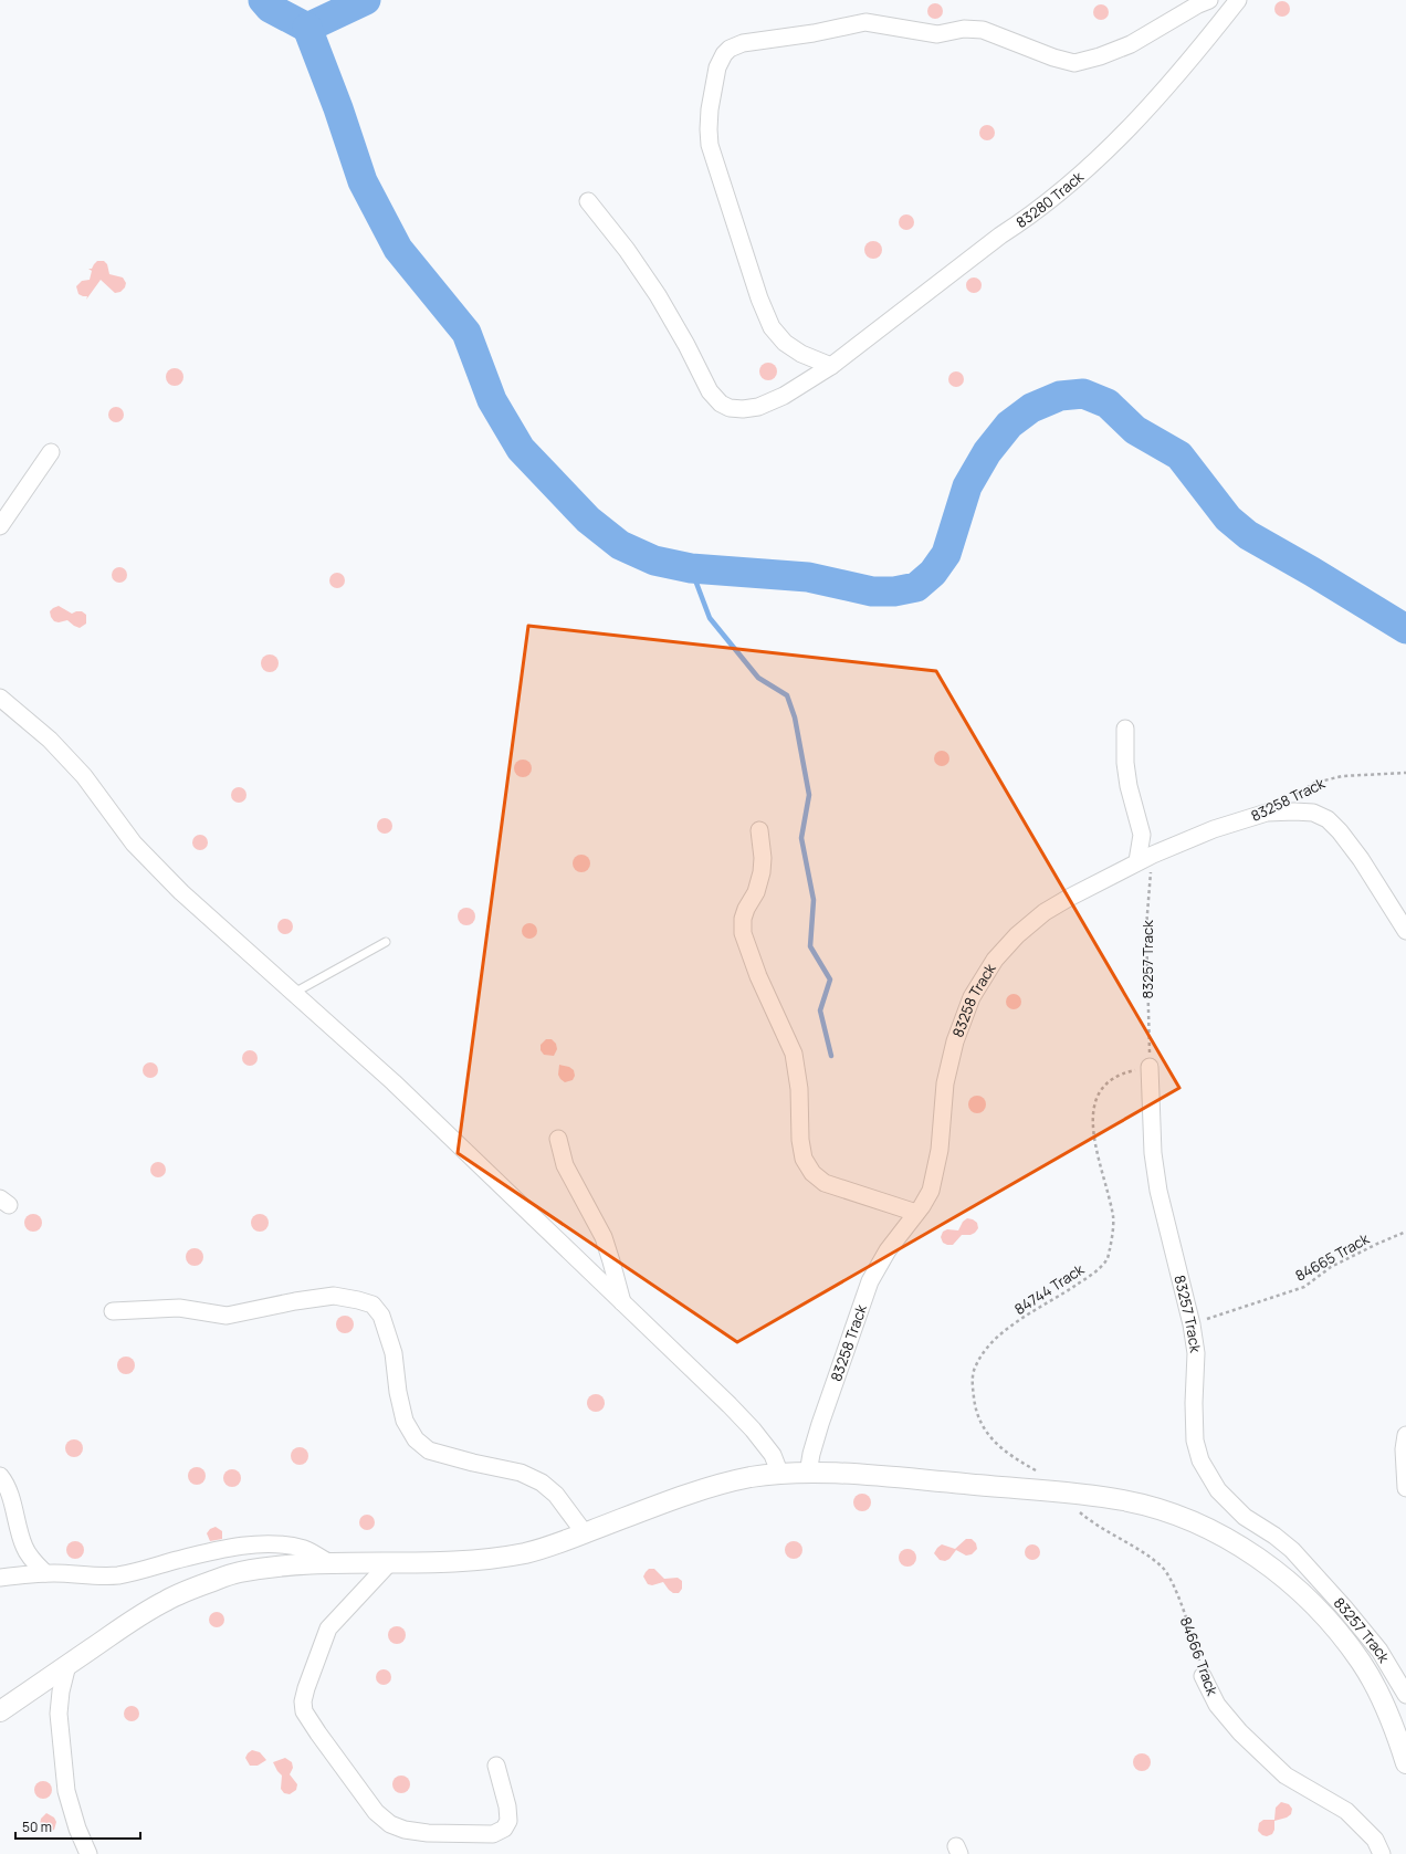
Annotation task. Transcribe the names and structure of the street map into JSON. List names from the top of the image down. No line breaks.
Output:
{"streets":{"street":["83280 Track","83258 Track","83257 Track","84666 Track"],"path":["84665 Track","84744 Track"]},"crossings":[["83258 Track","83257 Track"],["83257 Track","84665 Track"],["83257 Track","84744 Track"]],"scale_bar":"50 m"}
